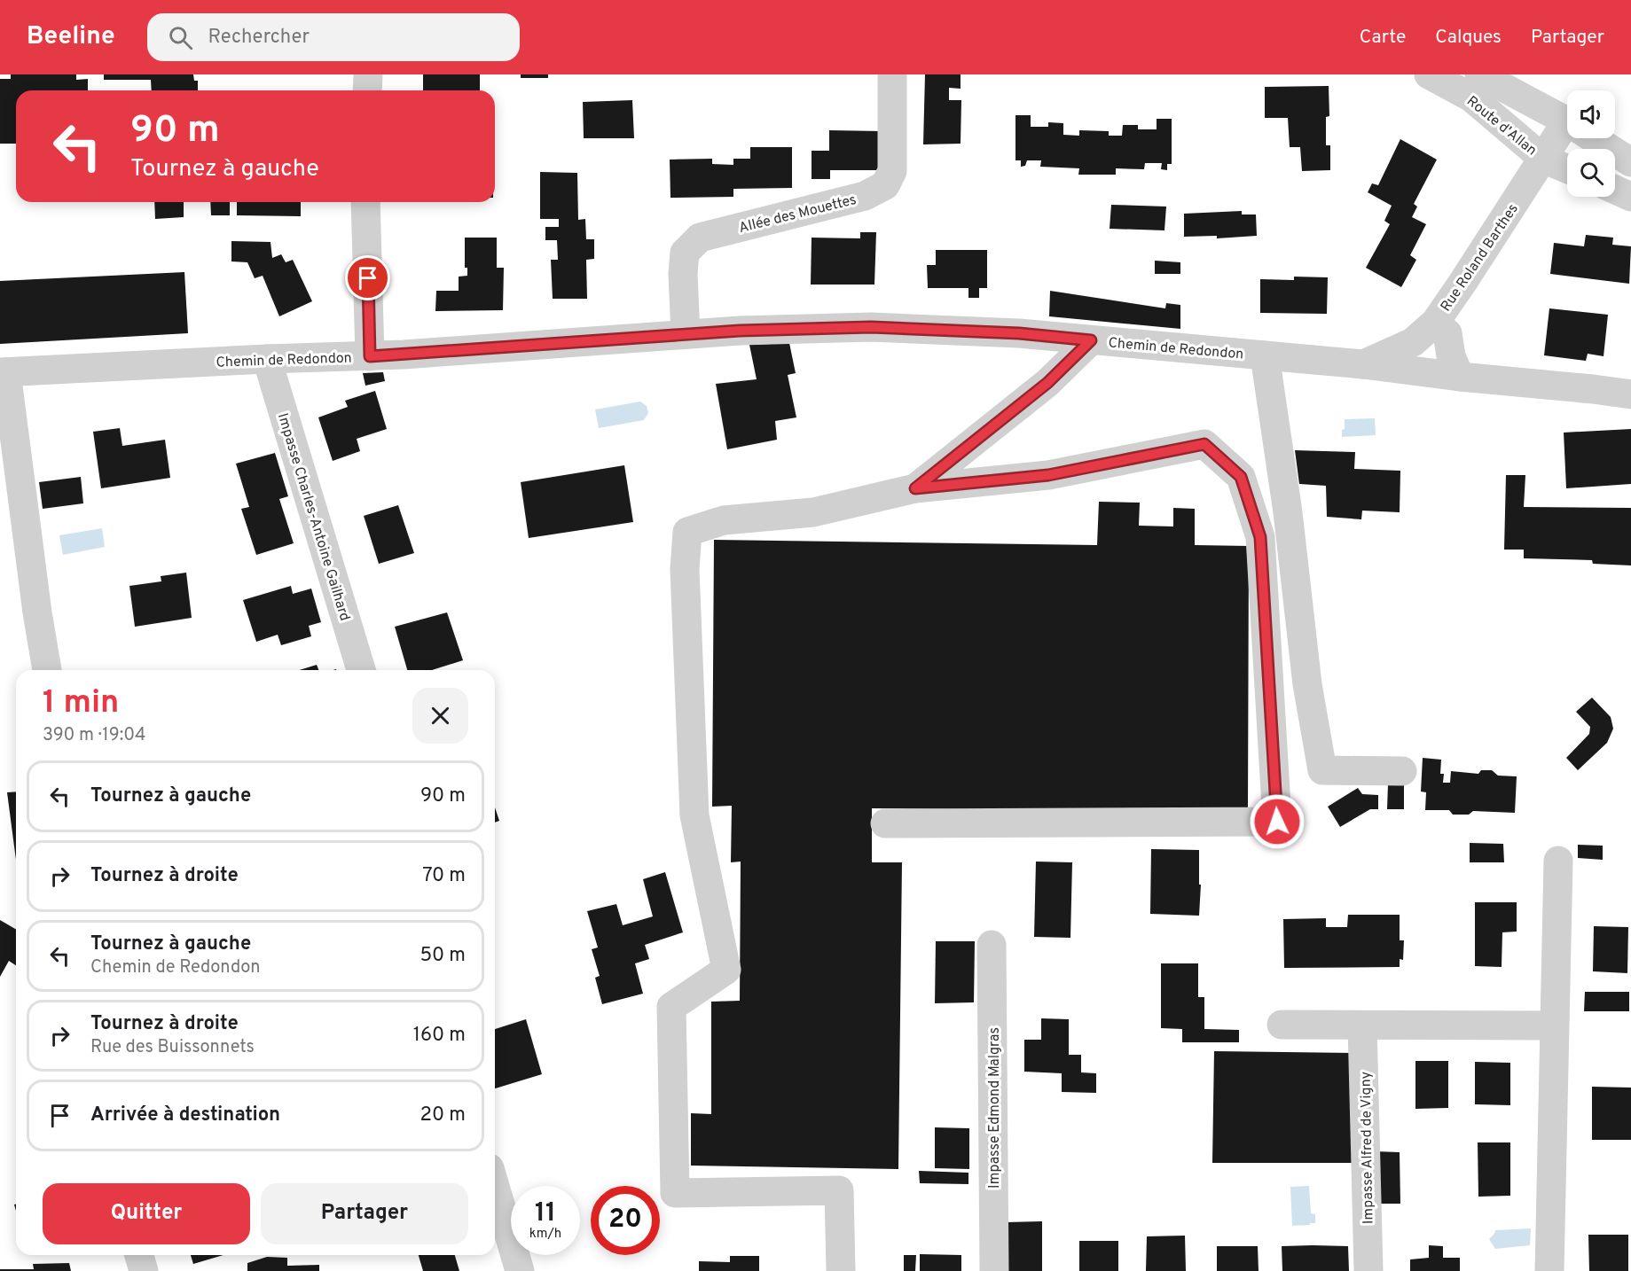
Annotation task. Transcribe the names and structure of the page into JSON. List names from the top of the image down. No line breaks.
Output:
{"streets":{"street":["Route d'Allan","Allée des Mouettes","Rue Roland Barthes","Chemin de Redondon","Impasse Charles-Antoine Gailhard","Impasse Edmond Malgras","Impasse Alfred de Vigny"]},"crossings":[["Route d'Allan","Rue Roland Barthes"],["Allée des Mouettes","Chemin de Redondon"],["Rue Roland Barthes","Chemin de Redondon"],["Chemin de Redondon","Impasse Charles-Antoine Gailhard"]],"page":{"header":"Beeline","search":"Rechercher","nav":["Carte","Calques","Partager"],"turn":["90 m","Tournez à gauche"],"heading":["1 min","390 m · 19:04"],"list":[{"name":"Tournez à gauche","value":"90 m"},{"name":"Tournez à droite","value":"70 m"},{"name":"Tournez à gauche","note":"Chemin de Redondon","value":"50 m"},{"name":"Tournez à droite","note":"Rue des Buissonnets","value":"160 m"},{"name":"Arrivée à destination","value":"20 m"}],"buttons":["Quitter","Partager"],"speed":"11 km/h","limit":"20"}}
